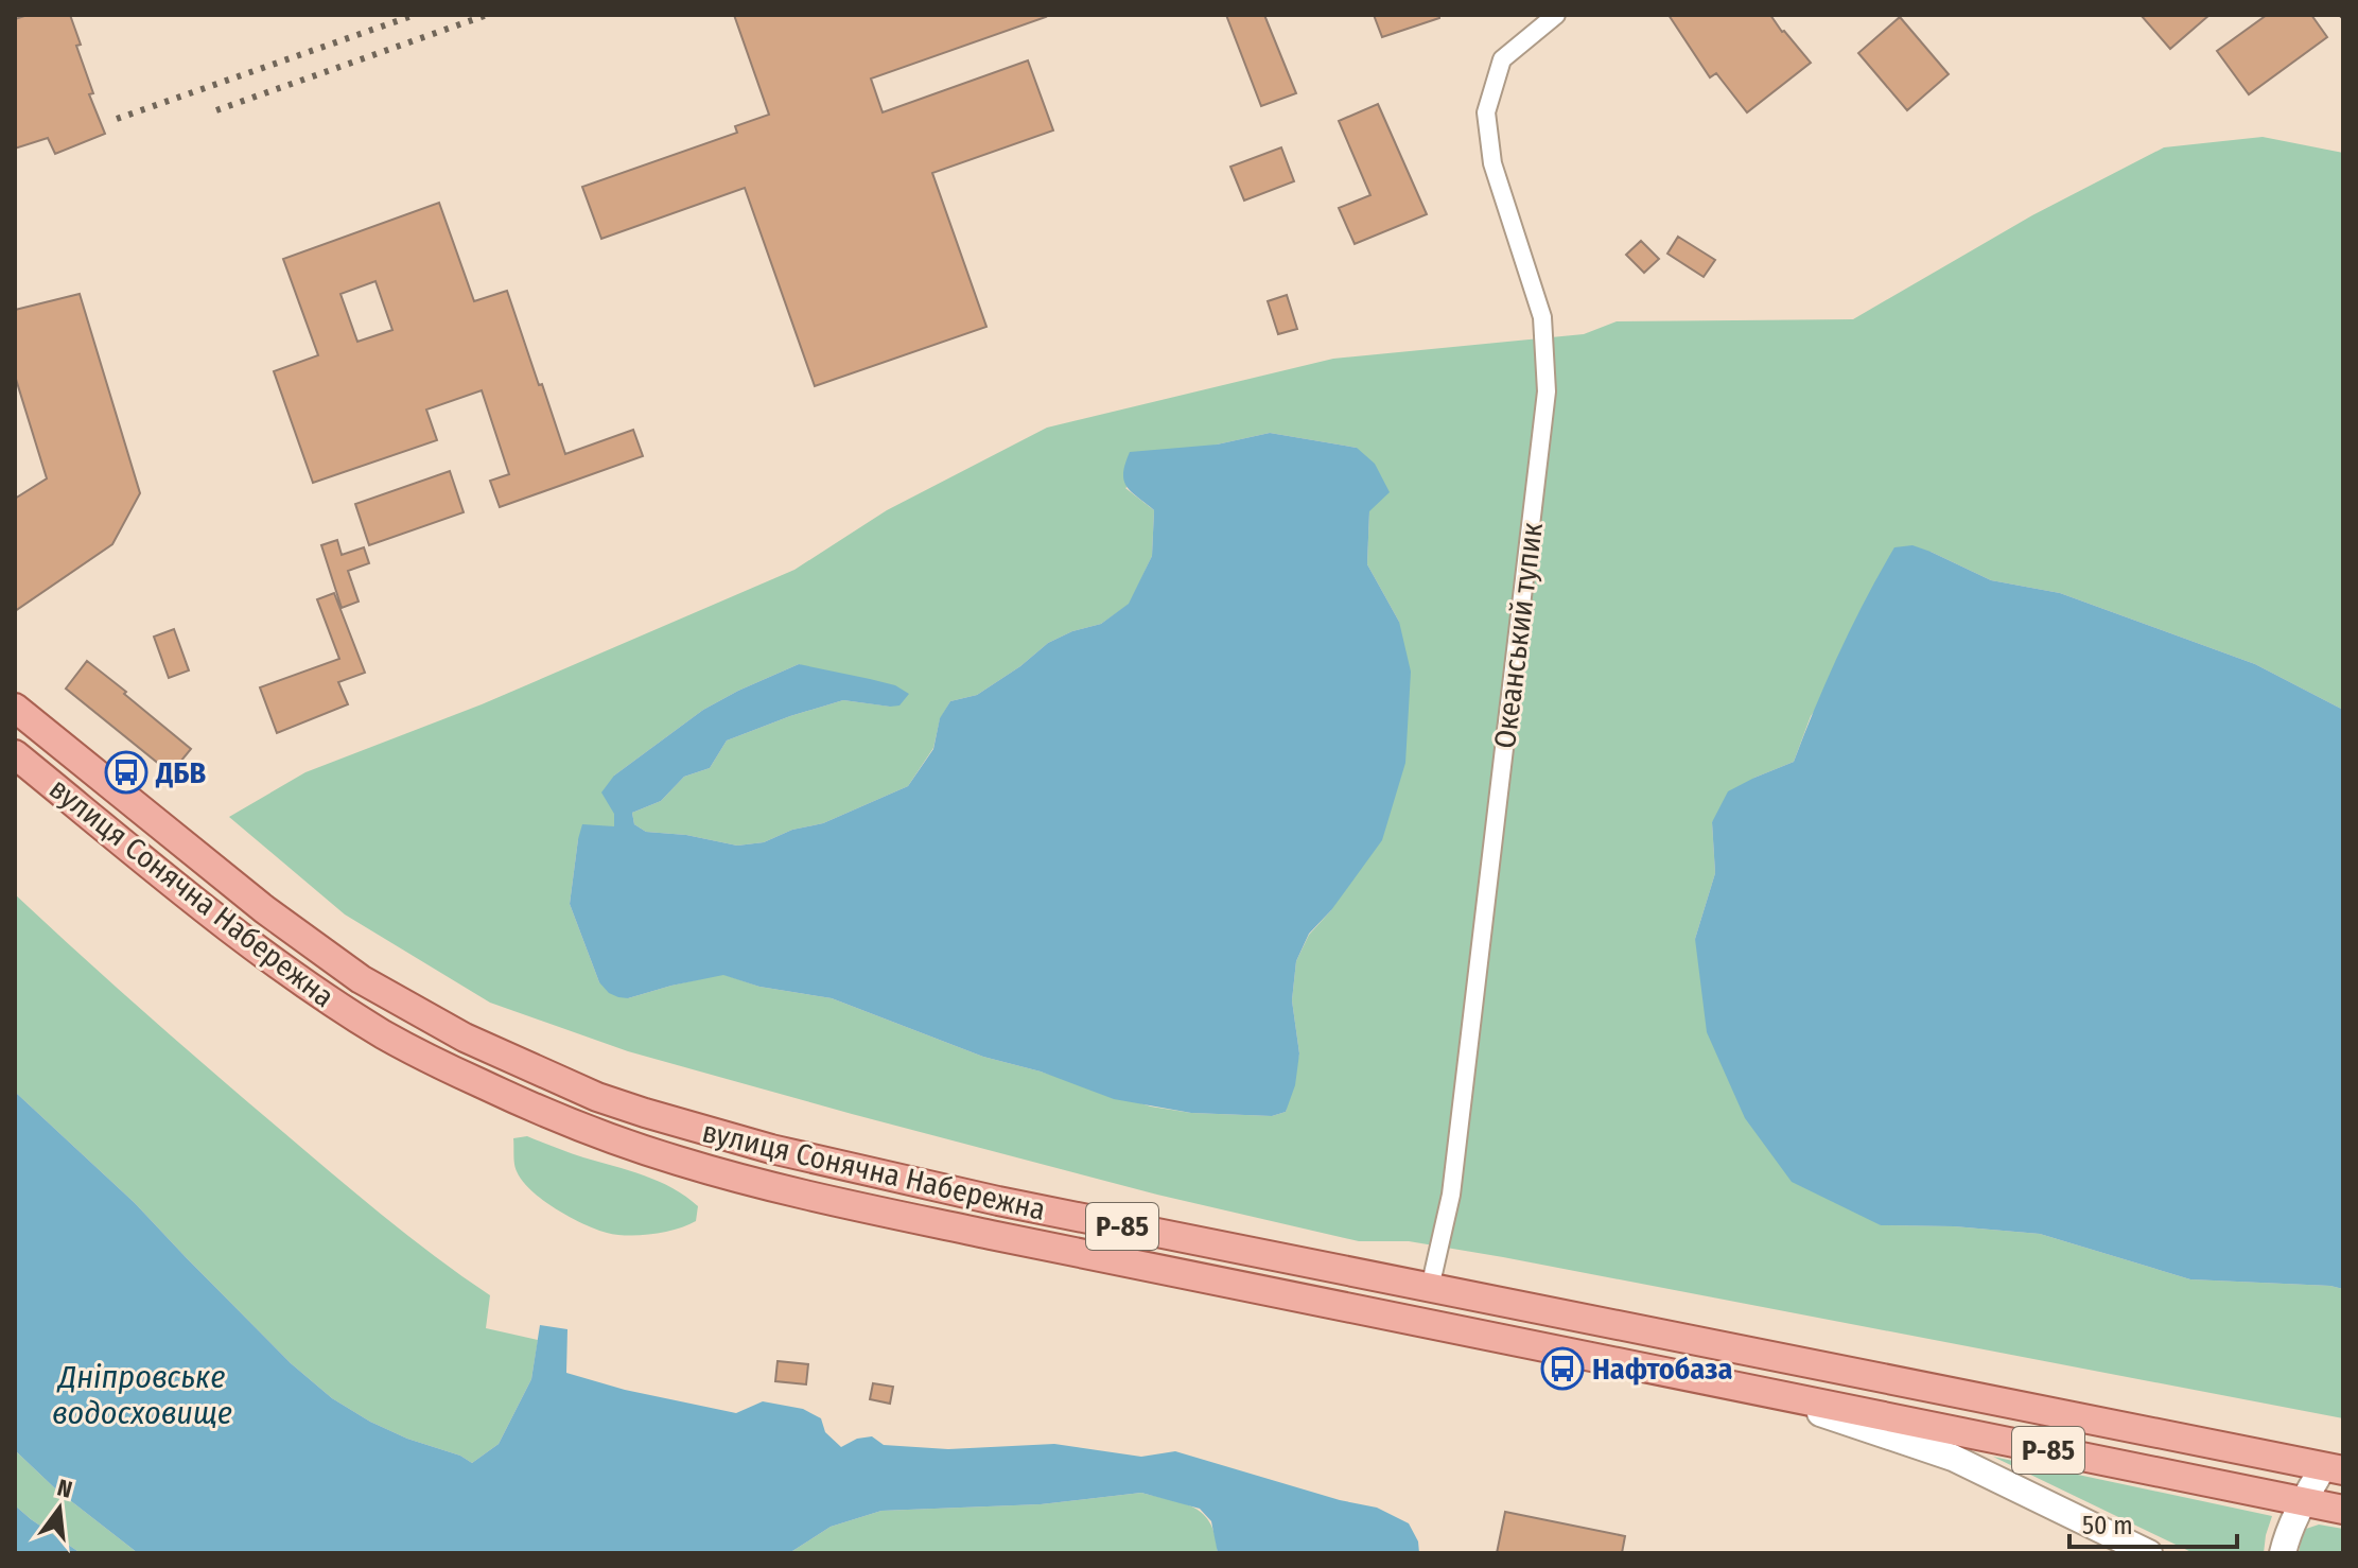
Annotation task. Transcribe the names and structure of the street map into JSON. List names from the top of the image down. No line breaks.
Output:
{"streets":{"main road":["вулиця Сонячна Набережна","Р-85"],"street":["Океанський тупик"]},"crossings":[["Океанський тупик","вулиця Сонячна Набережна"]],"water":["Дніпровське водосховище"],"places":{"bus stop":["ДБВ","Нафтобаза"]},"scale_bar":"50 m","north":"top"}
